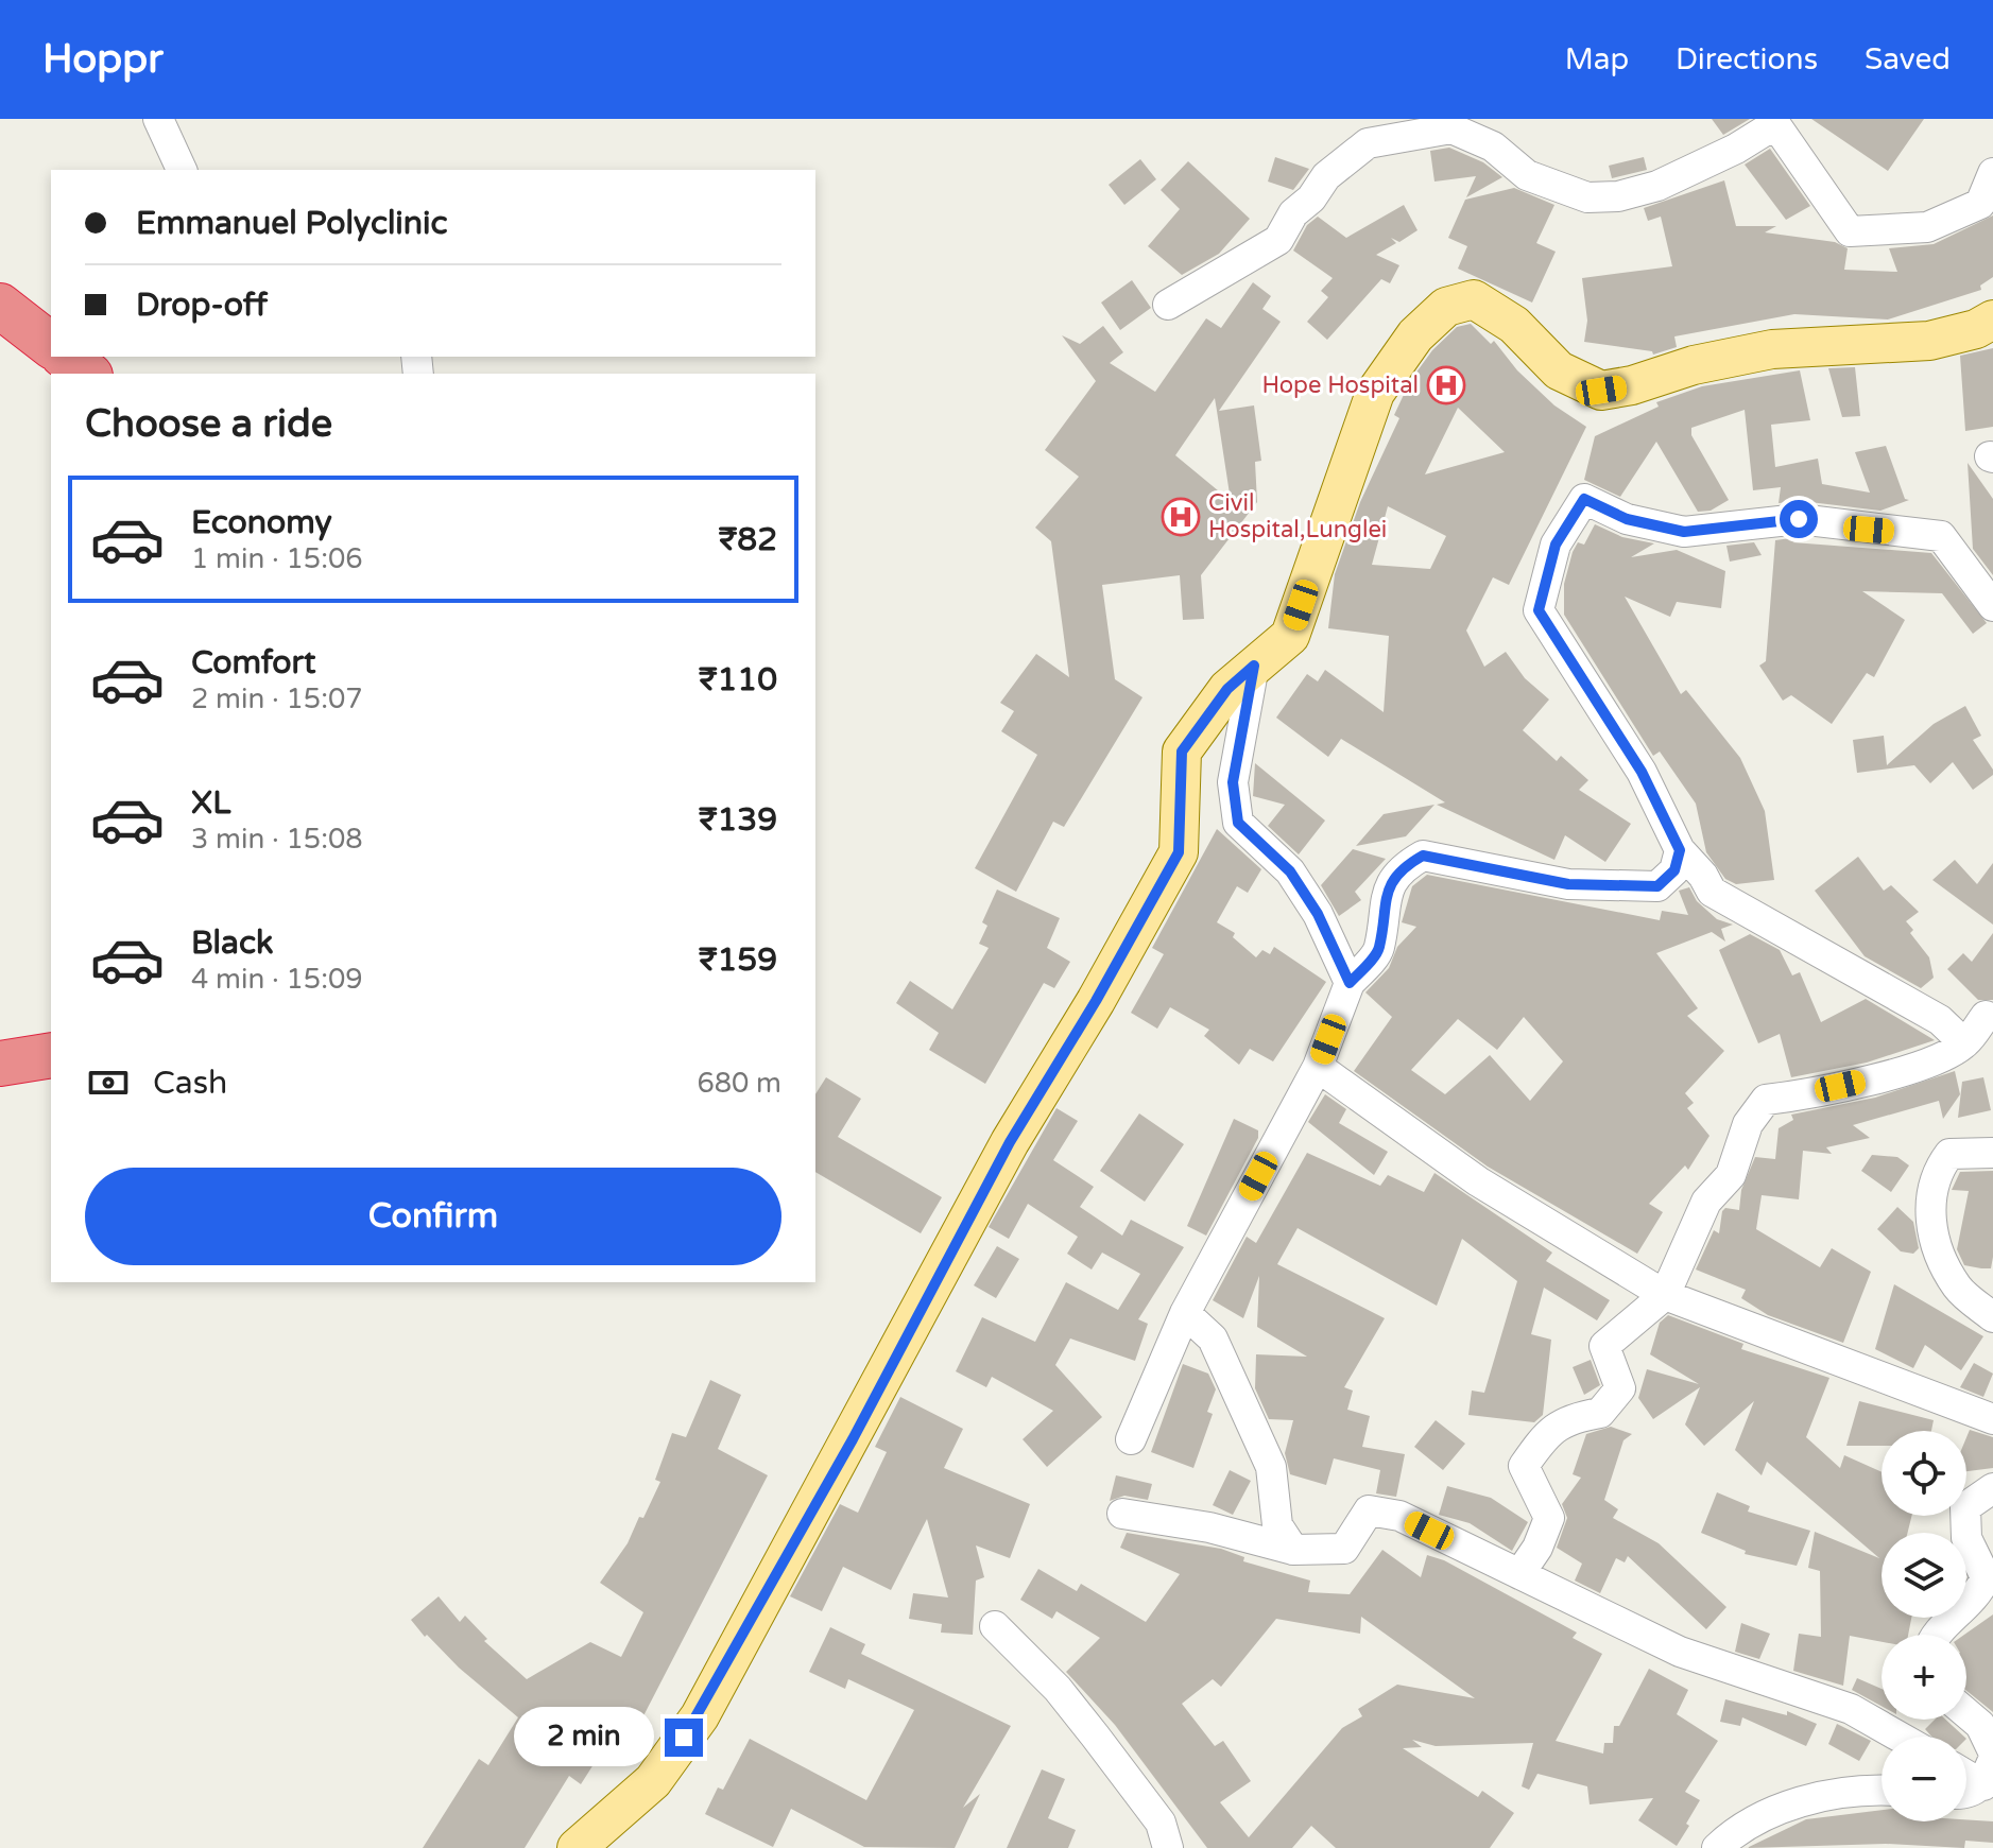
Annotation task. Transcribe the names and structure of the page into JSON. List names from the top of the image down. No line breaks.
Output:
{"places":{"hospital":["Hope Hospital","Civil Hospital,Lunglei"]},"page":{"header":"Hoppr","nav":["Map","Directions","Saved"],"banner":["Emmanuel Polyclinic","Drop-off"],"heading":"Choose a ride","list":[{"name":"Economy","note":"1 min · 15:06","value":"₹82"},{"name":"Comfort","note":"2 min · 15:07","value":"₹110"},{"name":"XL","note":"3 min · 15:08","value":"₹139"},{"name":"Black","note":"4 min · 15:09","value":"₹159"}],"pay":["Cash","680 m"],"buttons":"Confirm","map_buttons":["+","−"],"bubble":"2 min"}}
